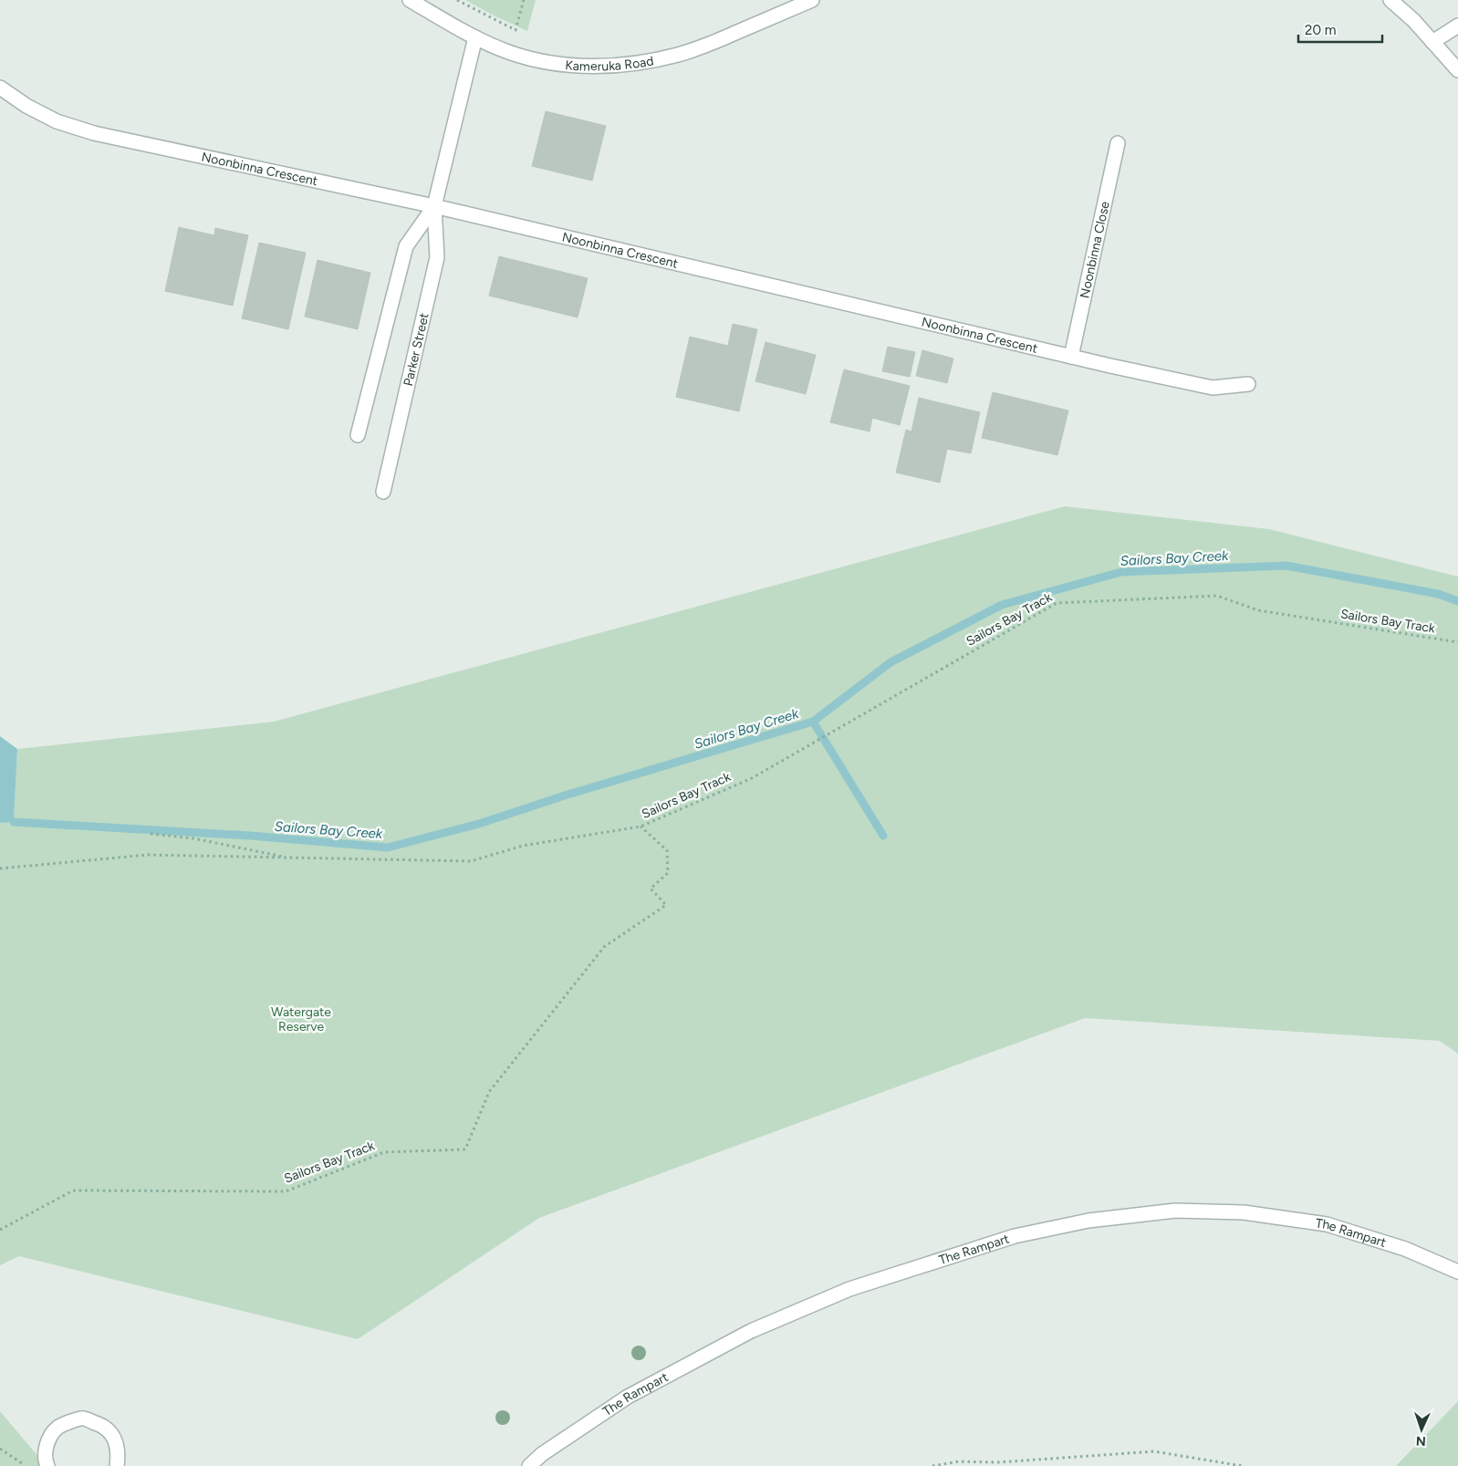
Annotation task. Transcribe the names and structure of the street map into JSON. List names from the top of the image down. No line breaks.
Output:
{"streets":{"street":["Kameruka Road","Noonbinna Crescent","Noonbinna Close","Parker Street","The Rampart"],"path":["Sailors Bay Track"]},"crossings":[["Kameruka Road","Parker Street"],["Noonbinna Crescent","Noonbinna Close"],["Noonbinna Crescent","Parker Street"]],"water":["Sailors Bay Creek"],"parks":["Watergate Reserve"],"scale_bar":"20 m","north":"bottom"}
